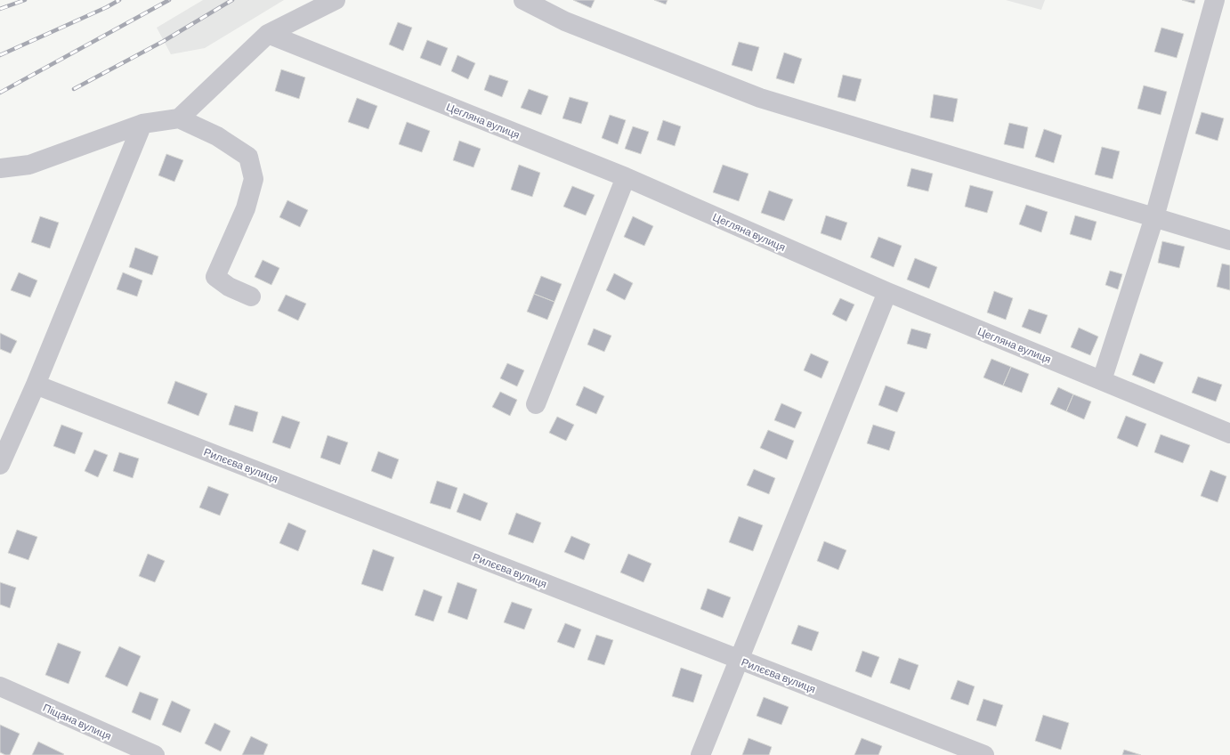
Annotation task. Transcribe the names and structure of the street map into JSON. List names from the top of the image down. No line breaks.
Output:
{"streets":{"street":["Цегляна вулиця","Рилєєва вулиця","Піщана вулиця"]}}
